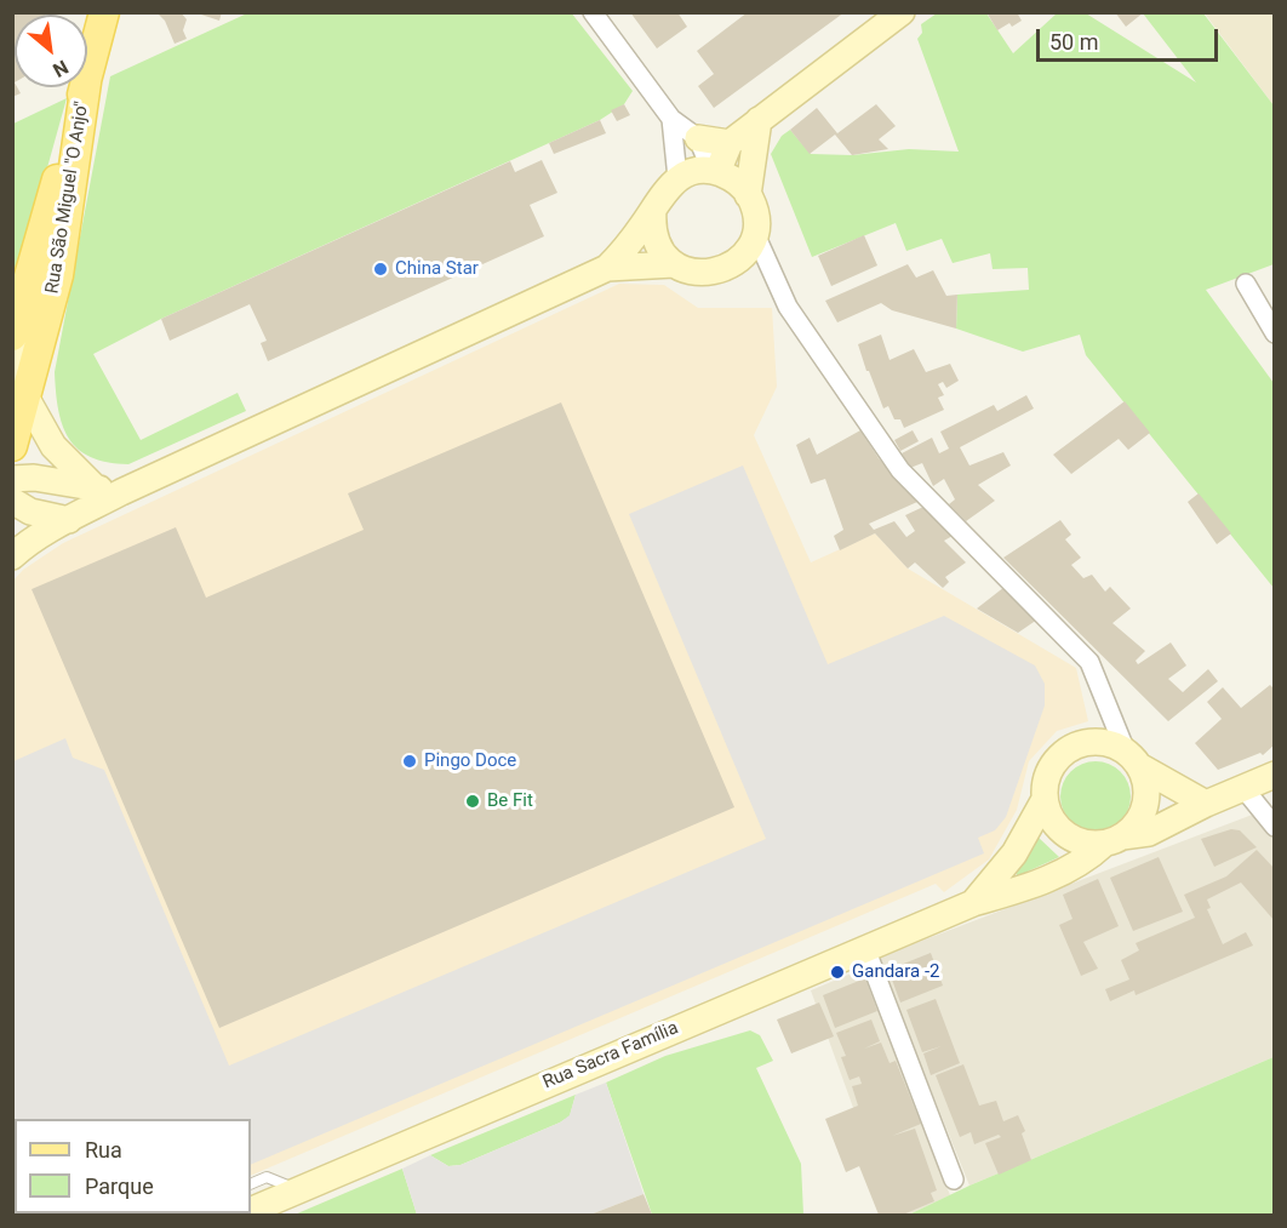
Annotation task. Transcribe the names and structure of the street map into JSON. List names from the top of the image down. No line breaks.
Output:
{"streets":{"main road":["Rua São Miguel \"O Anjo\""],"street":["Rua Sacra Família"]},"places":["China Star","Pingo Doce","Be Fit","Gandara -2"],"legend":["Rua","Parque"],"scale_bar":"50 m","north":"bottom right"}
